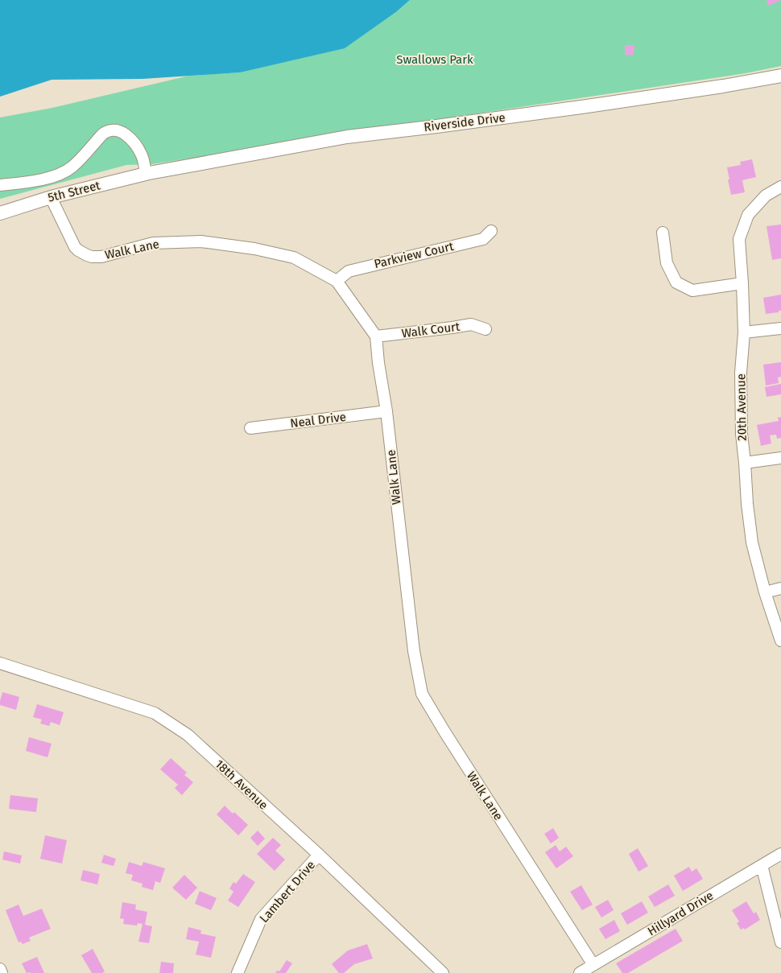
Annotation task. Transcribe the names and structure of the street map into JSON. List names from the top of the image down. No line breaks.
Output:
{"streets":{"main road":["Riverside Drive","5th Street"],"street":["Walk Lane","Parkview Court","Walk Court","20th Avenue","Neal Drive","18th Avenue","Lambert Drive","Hillyard Drive"]},"crossings":[["Riverside Drive","5th Street"],["5th Street","Walk Lane"],["Walk Lane","Parkview Court"],["Walk Lane","Walk Court"],["Walk Lane","Neal Drive"],["Walk Lane","Hillyard Drive"],["18th Avenue","Lambert Drive"]],"parks":["Swallows Park"]}
